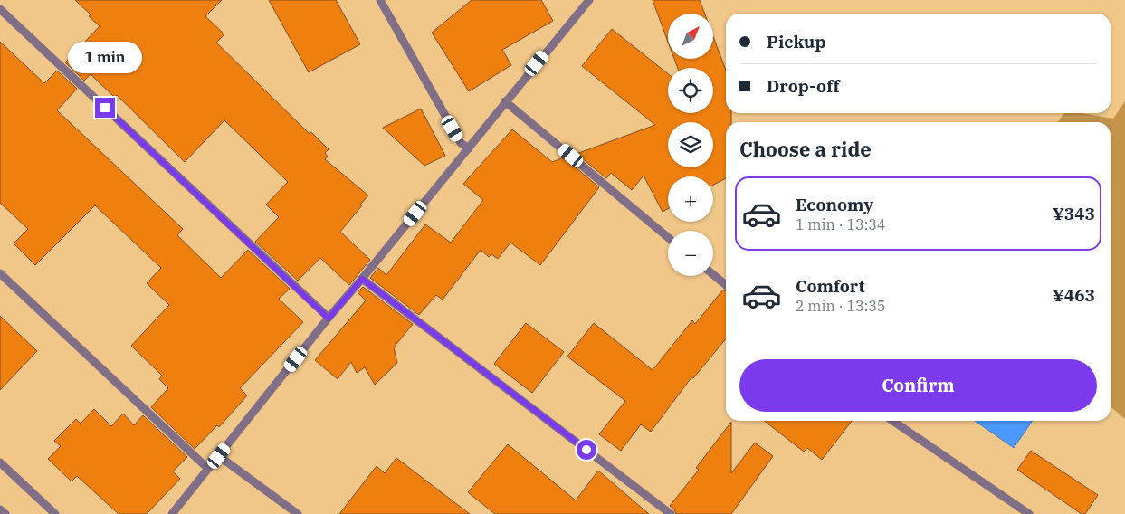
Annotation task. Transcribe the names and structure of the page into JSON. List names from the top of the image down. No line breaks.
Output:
{"north":"top right","page":{"map_buttons":["+","−"],"banner":["Pickup","Drop-off"],"bubble":"1 min","heading":"Choose a ride","list":[{"name":"Economy","note":"1 min · 13:34","value":"¥343"},{"name":"Comfort","note":"2 min · 13:35","value":"¥463"}],"buttons":"Confirm"}}
